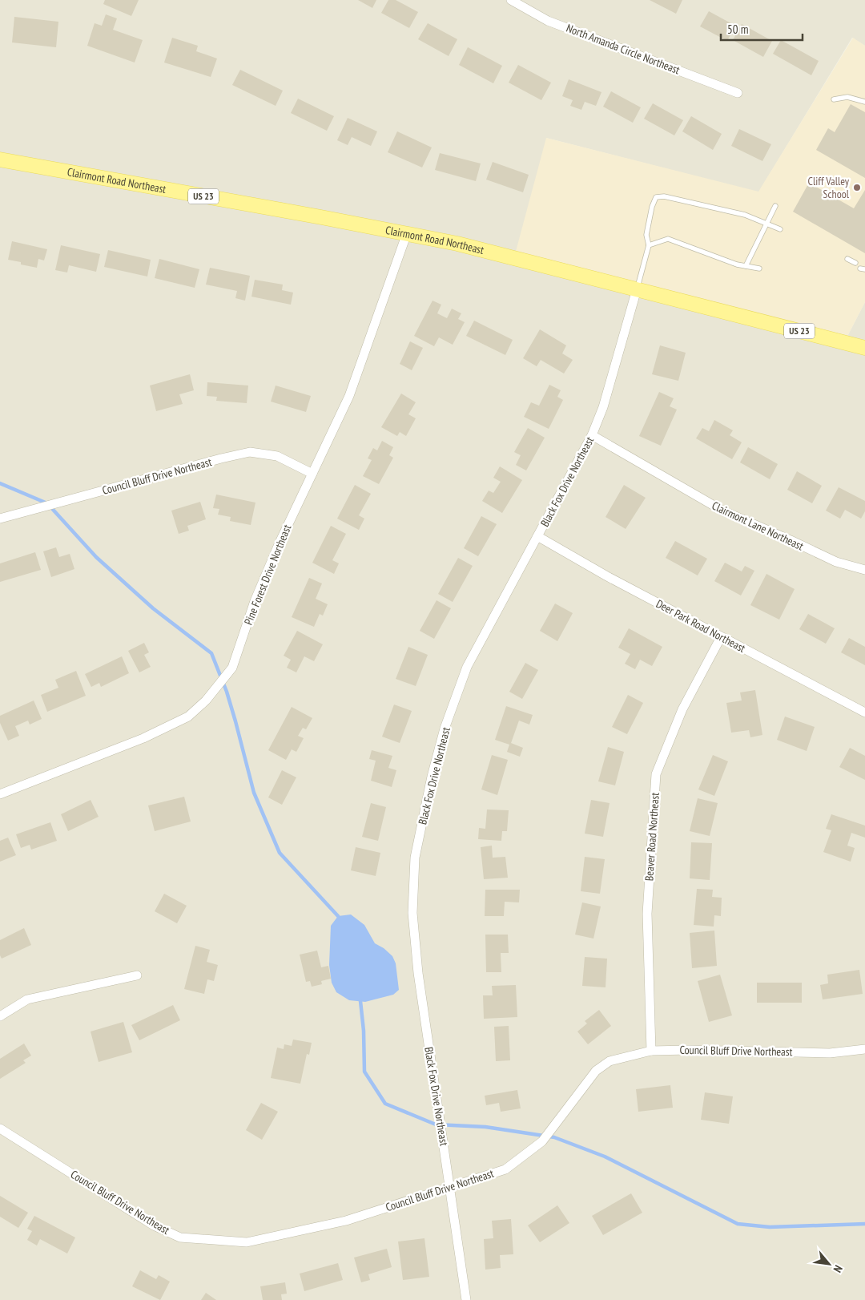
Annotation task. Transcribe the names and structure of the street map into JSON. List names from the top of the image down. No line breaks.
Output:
{"streets":{"main road":["Clairmont Road Northeast","US 23"],"street":["North Amanda Circle Northeast","Council Bluff Drive Northeast","Black Fox Drive Northeast","Clairmont Lane Northeast","Pine Forest Drive Northeast","Deer Park Road Northeast","Beaver Road Northeast"]},"crossings":[["Clairmont Road Northeast","Black Fox Drive Northeast"],["Clairmont Road Northeast","Pine Forest Drive Northeast"],["Council Bluff Drive Northeast","Black Fox Drive Northeast"],["Council Bluff Drive Northeast","Pine Forest Drive Northeast"],["Council Bluff Drive Northeast","Beaver Road Northeast"],["Black Fox Drive Northeast","Clairmont Lane Northeast"],["Black Fox Drive Northeast","Deer Park Road Northeast"],["Deer Park Road Northeast","Beaver Road Northeast"]],"places":["Cliff Valley School"],"scale_bar":"50 m","north":"bottom right"}
